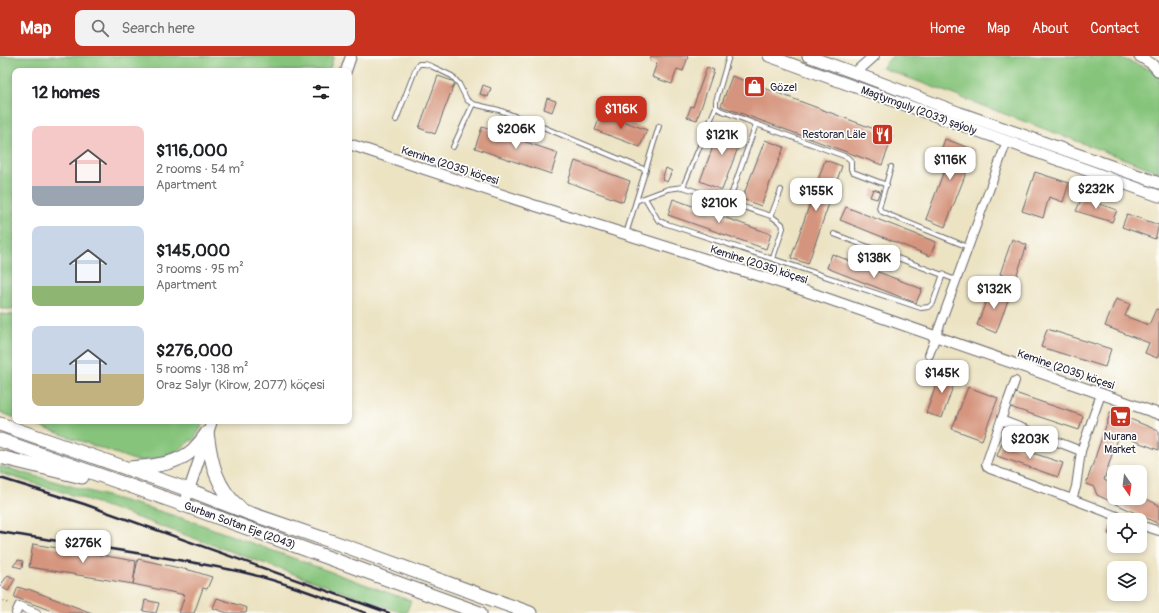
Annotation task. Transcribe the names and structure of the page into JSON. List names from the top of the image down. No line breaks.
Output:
{"streets":{"highway":["Gurban Soltan Eje (2043)"],"main road":["Magtymguly (2033) şaýoly"],"street":["Kemine (2035) köçesi"]},"places":{"shop":["Gözel"],"restaurant":["Restoran Läle"],"supermarket":["Nurana Market"]},"north":"bottom","page":{"header":"Map","search":"Search here","nav":["Home","Map","About","Contact"],"heading":"12 homes","price":["$116K","$206K","$121K","$116K","$232K","$155K","$210K","$138K","$132K","$145K","$203K","$276K"],"list":[{"name":"$116,000","note":"2 rooms · 54 m² · Apartment"},{"name":"$145,000","note":"3 rooms · 95 m² · Apartment"},{"name":"$276,000","note":"5 rooms · 138 m² · Oraz Salyr (Kirow, 2077) köçesi"}]}}
